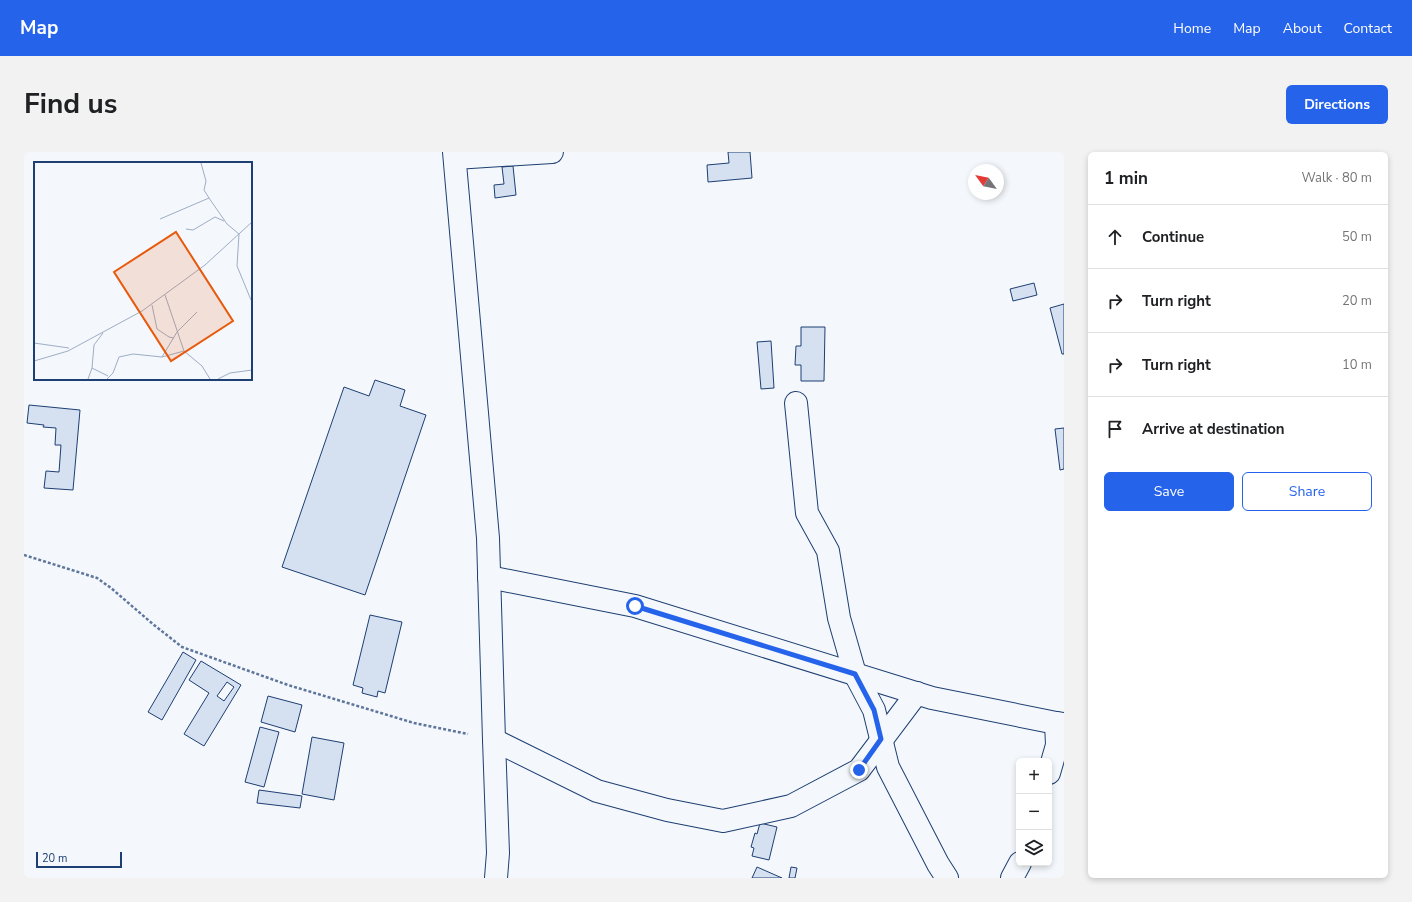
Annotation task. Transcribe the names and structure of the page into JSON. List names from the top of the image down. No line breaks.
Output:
{"scale_bar":"20 m","north":"top left","page":{"header":"Map","nav":["Home","Map","About","Contact"],"title":"Find us","buttons":["Directions",["Save","Share"]],"heading":["1 min","Walk · 80 m"],"list":[["Continue","50 m"],["Turn right","20 m"],["Turn right","10 m"],"Arrive at destination"],"map_buttons":["+","−"],"scale":"20 m"}}
